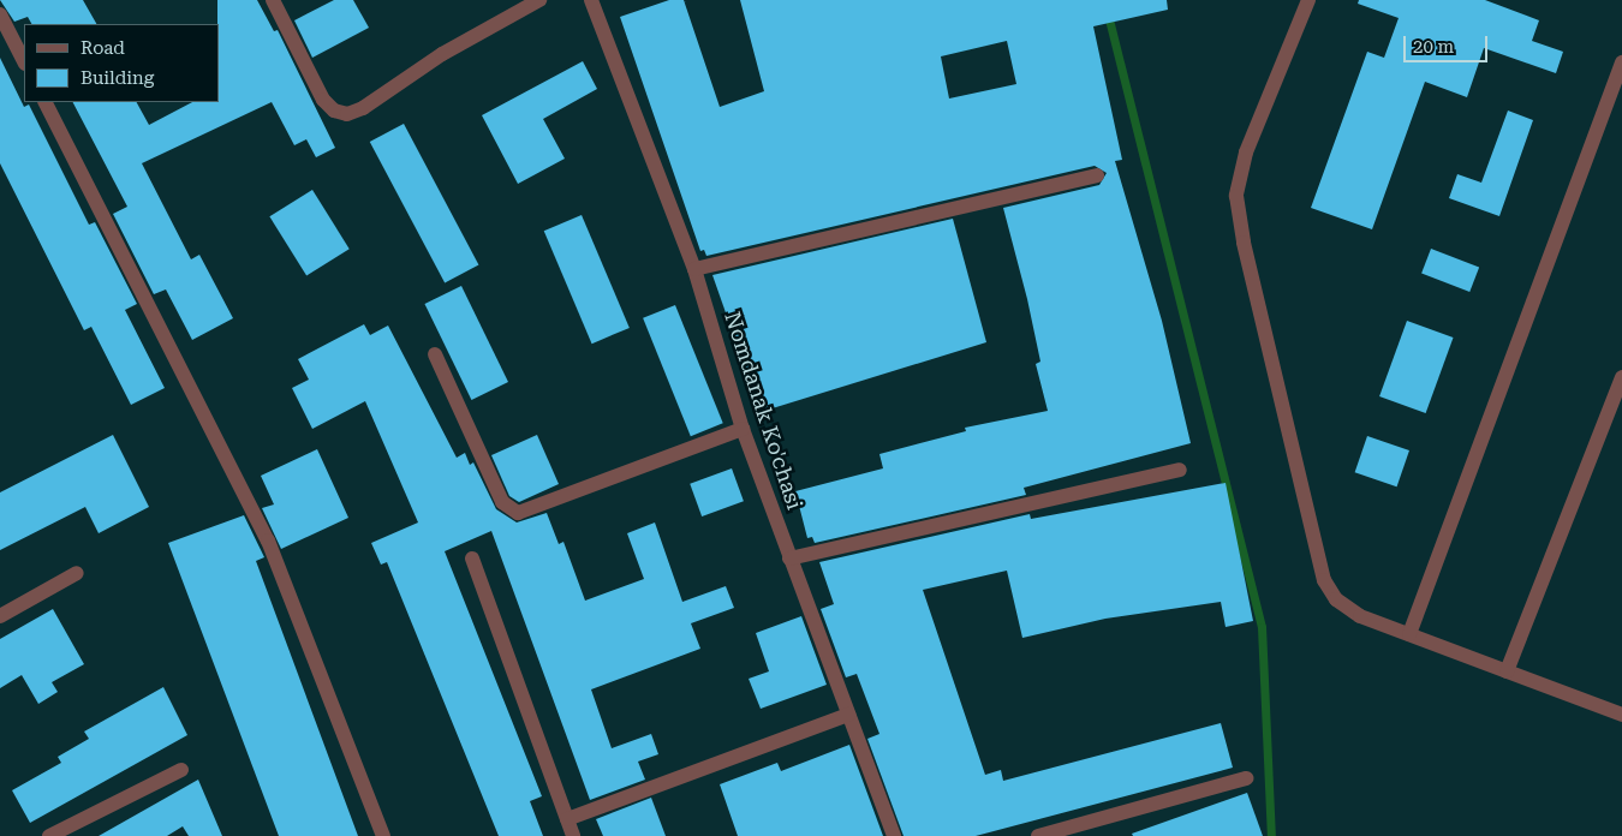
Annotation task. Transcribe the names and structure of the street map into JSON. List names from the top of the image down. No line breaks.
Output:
{"streets":{"street":["Nomdanak Ko'chasi"]},"legend":["Road","Building"],"scale_bar":"20 m"}
